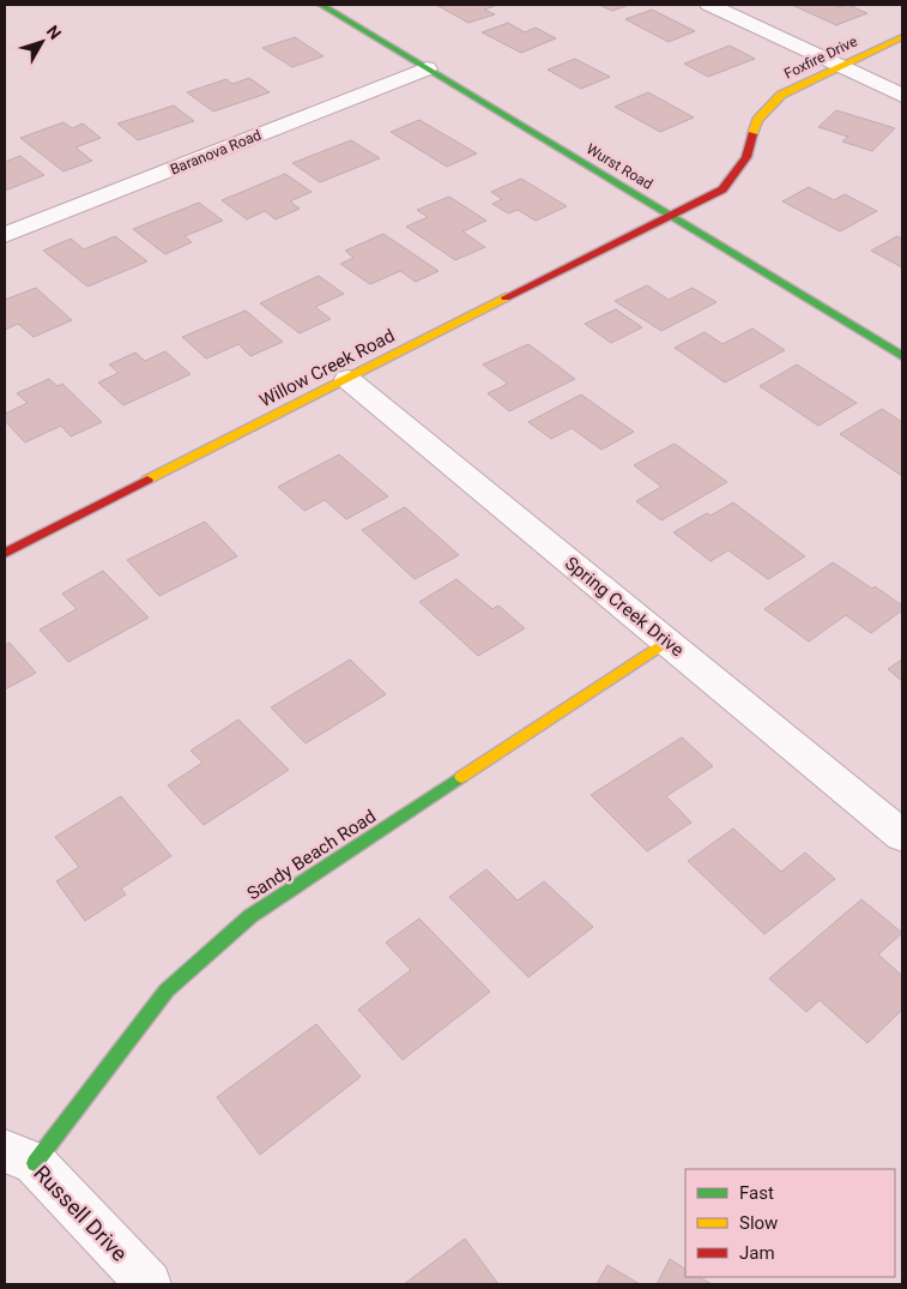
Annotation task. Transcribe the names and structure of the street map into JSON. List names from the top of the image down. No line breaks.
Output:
{"streets":{"street":["Foxfire Drive","Baranova Road","Wurst Road","Willow Creek Road","Spring Creek Drive","Sandy Beach Road","Russell Drive"]},"crossings":[["Foxfire Drive","Wurst Road"],["Foxfire Drive","Willow Creek Road"],["Baranova Road","Wurst Road"],["Wurst Road","Willow Creek Road"],["Willow Creek Road","Spring Creek Drive"],["Spring Creek Drive","Sandy Beach Road"],["Sandy Beach Road","Russell Drive"]],"legend":["Fast","Slow","Jam"],"north":"top right"}
